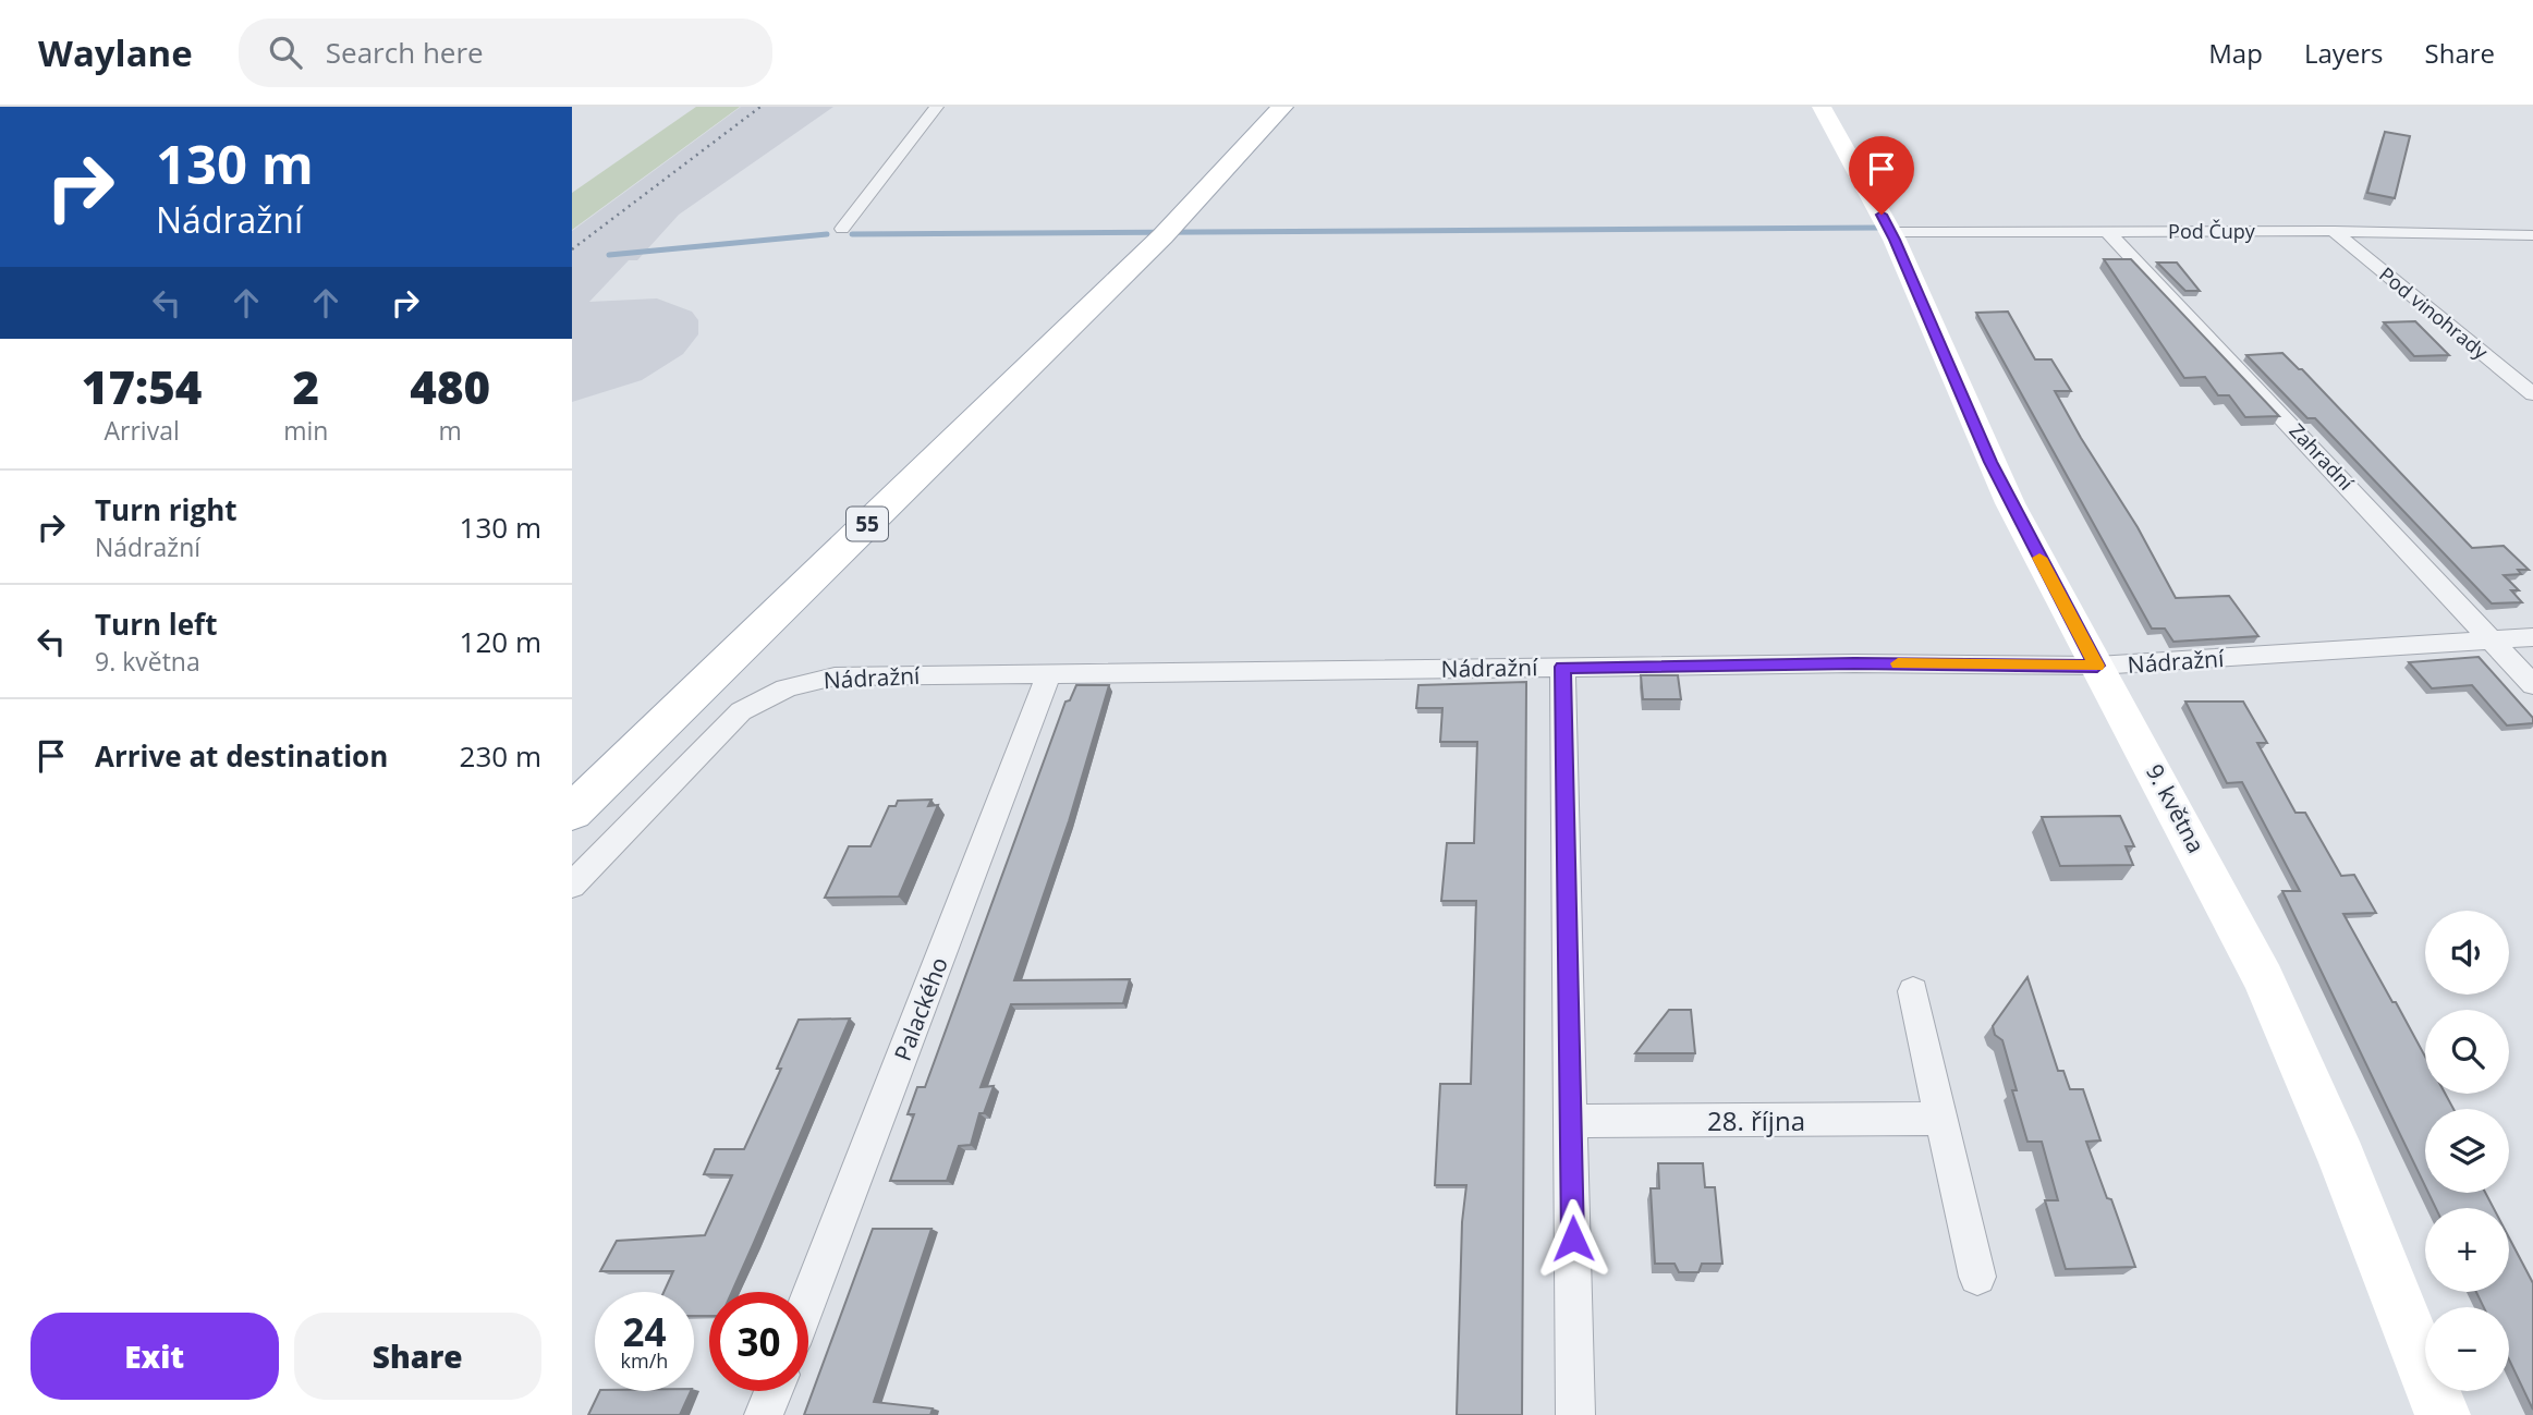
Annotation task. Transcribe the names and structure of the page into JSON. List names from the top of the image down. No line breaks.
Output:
{"streets":{"main road":["55"],"street":["Pod Čupy","Pod vinohrady","Zahradní","Nádražní","9. května","Palackého","28. října"]},"crossings":[["Pod Čupy","Pod vinohrady"],["Pod Čupy","Zahradní"],["Pod Čupy","9. května"],["Zahradní","Nádražní"],["Nádražní","9. května"],["Nádražní","Palackého"]],"page":{"header":"Waylane","search":"Search here","nav":["Map","Layers","Share"],"turn":["130 m","Nádražní"],"eta":["17:54","Arrival","2","min","480","m"],"list":[{"name":"Turn right","note":"Nádražní","value":"130 m"},{"name":"Turn left","note":"9. května","value":"120 m"},{"name":"Arrive at destination","value":"230 m"}],"map_buttons":["+","−"],"speed":"24 km/h","limit":"30","buttons":["Exit","Share"]}}
